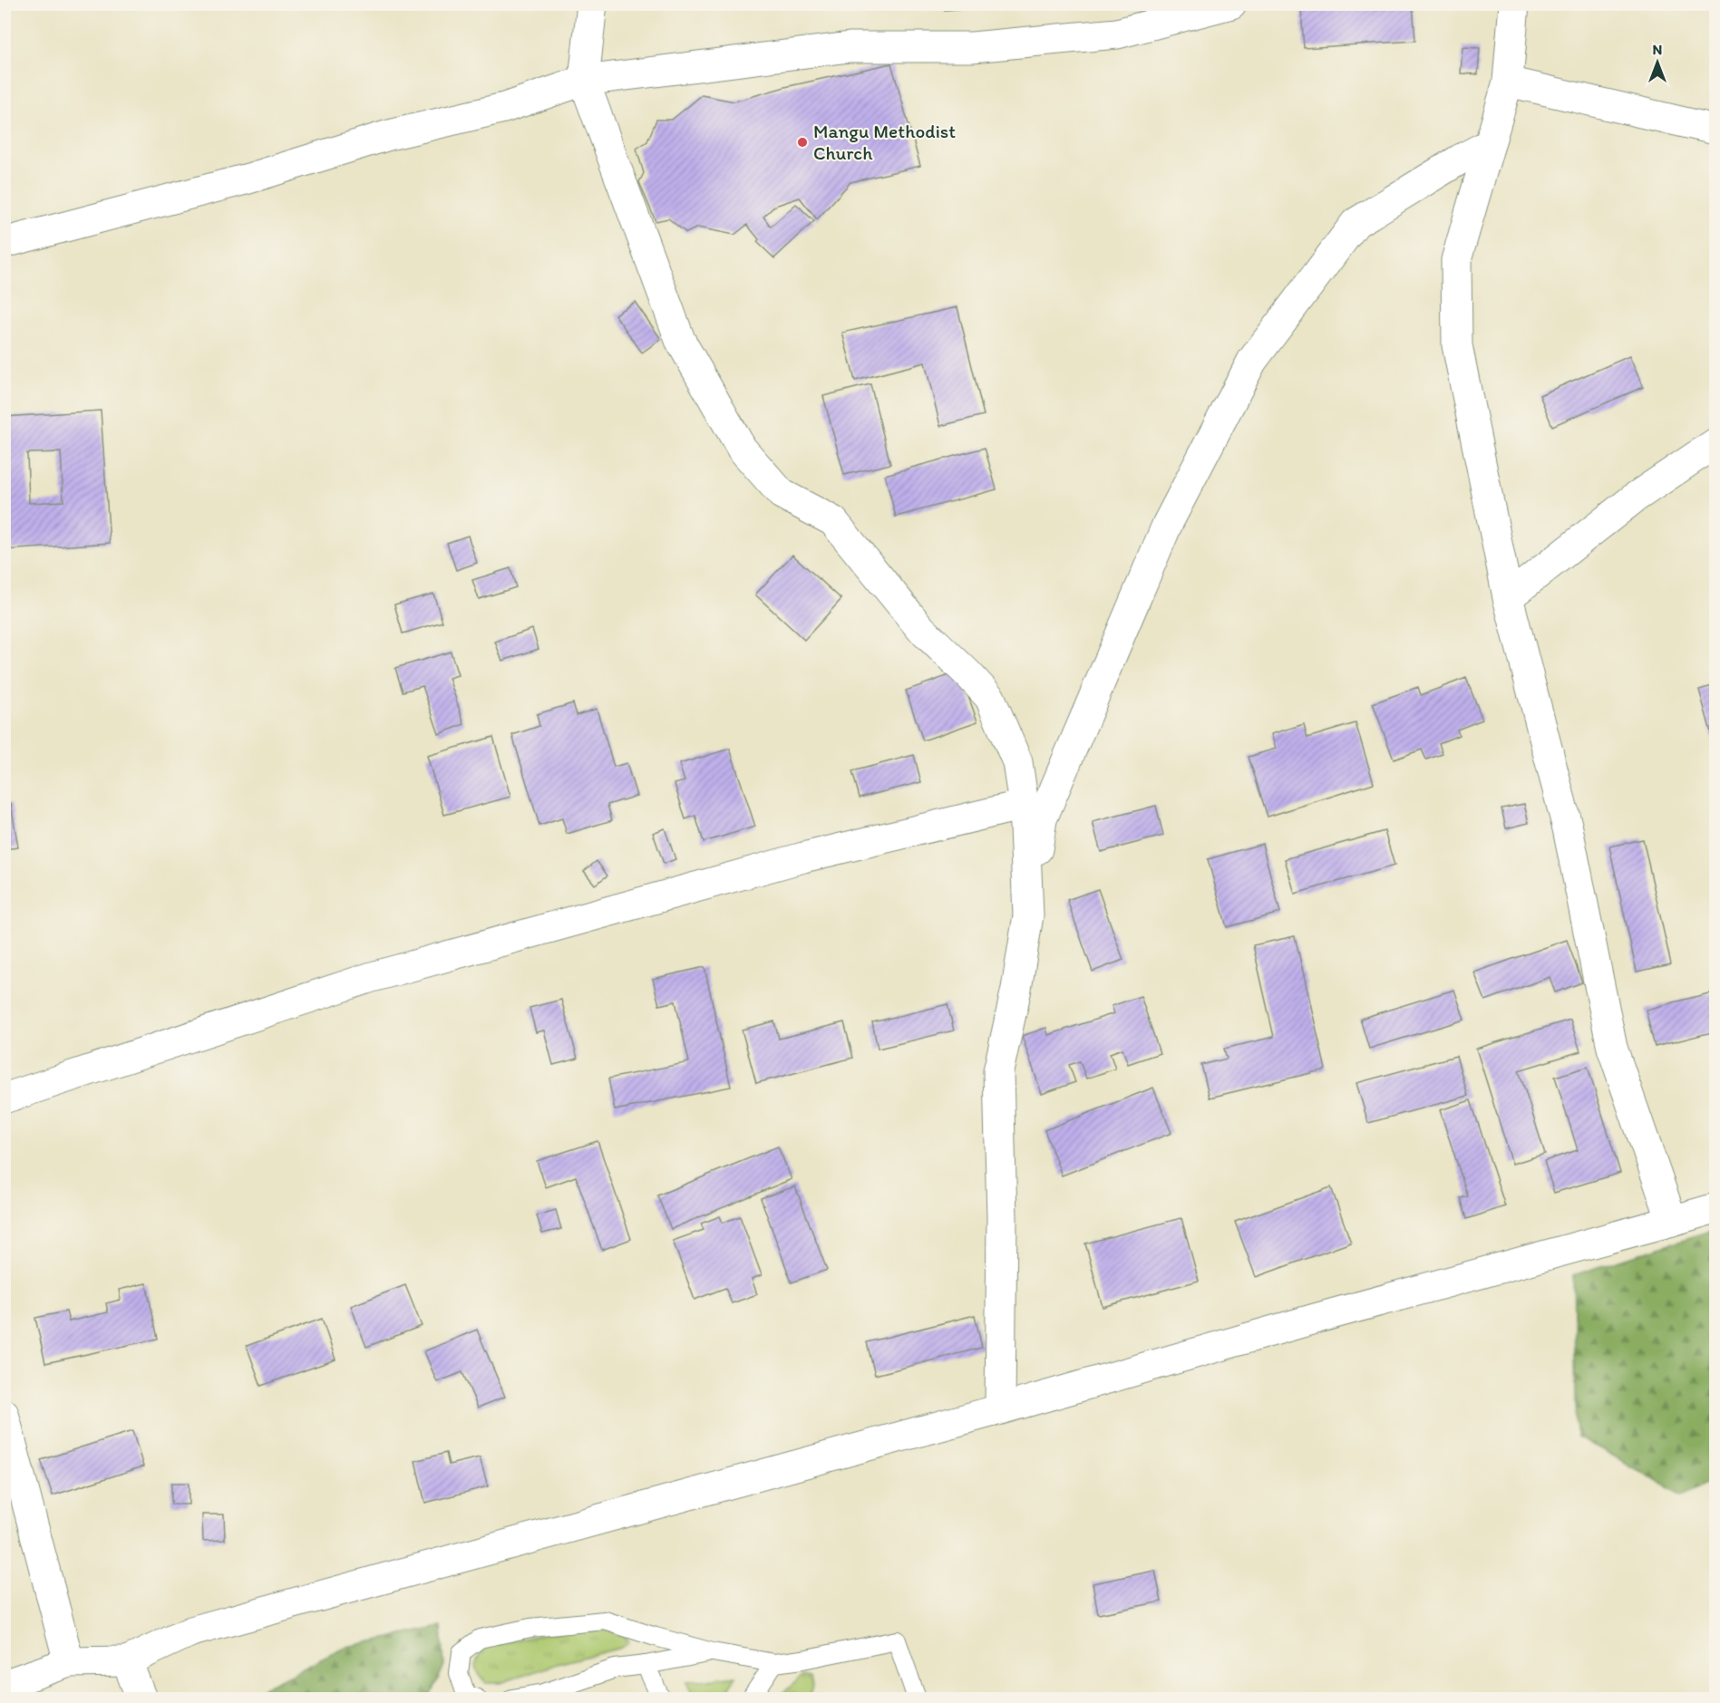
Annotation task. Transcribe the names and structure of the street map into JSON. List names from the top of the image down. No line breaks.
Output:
{"places":["Mangu Methodist Church"],"north":"top"}
